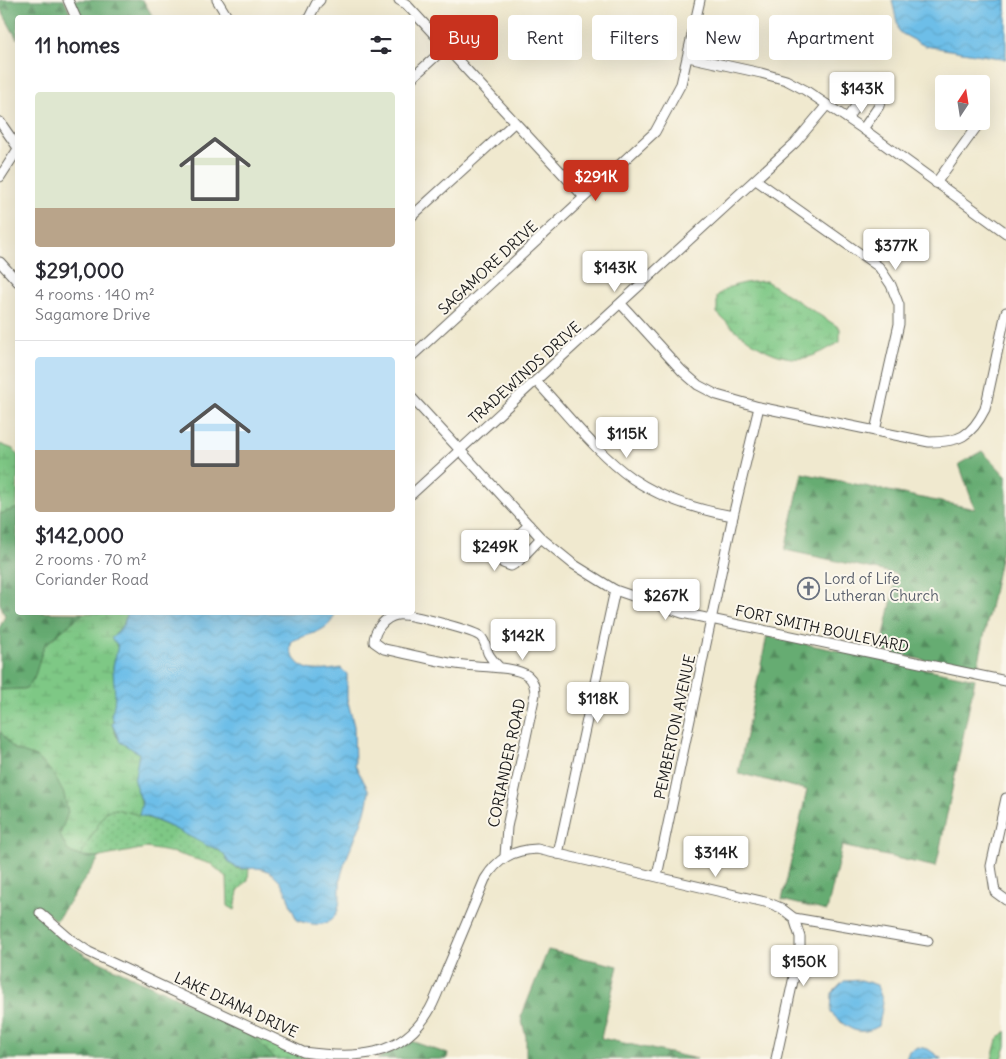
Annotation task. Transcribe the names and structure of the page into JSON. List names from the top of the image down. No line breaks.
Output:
{"streets":{"street":["SAGAMORE DRIVE","TRADEWINDS DRIVE","FORT SMITH BOULEVARD","PEMBERTON AVENUE","CORIANDER ROAD","LAKE DIANA DRIVE"]},"crossings":[["TRADEWINDS DRIVE","FORT SMITH BOULEVARD"],["FORT SMITH BOULEVARD","PEMBERTON AVENUE"],["CORIANDER ROAD","LAKE DIANA DRIVE"]],"places":{"church":["Lord of Life Lutheran Church"]},"north":"top","page":{"chip":["Buy","Rent","Filters","New","Apartment"],"heading":"11 homes","price":["$143K","$291K","$377K","$143K","$115K","$249K","$267K","$142K","$118K","$314K","$150K"],"list":[{"name":"$291,000","note":"4 rooms · 140 m² · Sagamore Drive"},{"name":"$142,000","note":"2 rooms · 70 m² · Coriander Road"}]}}
